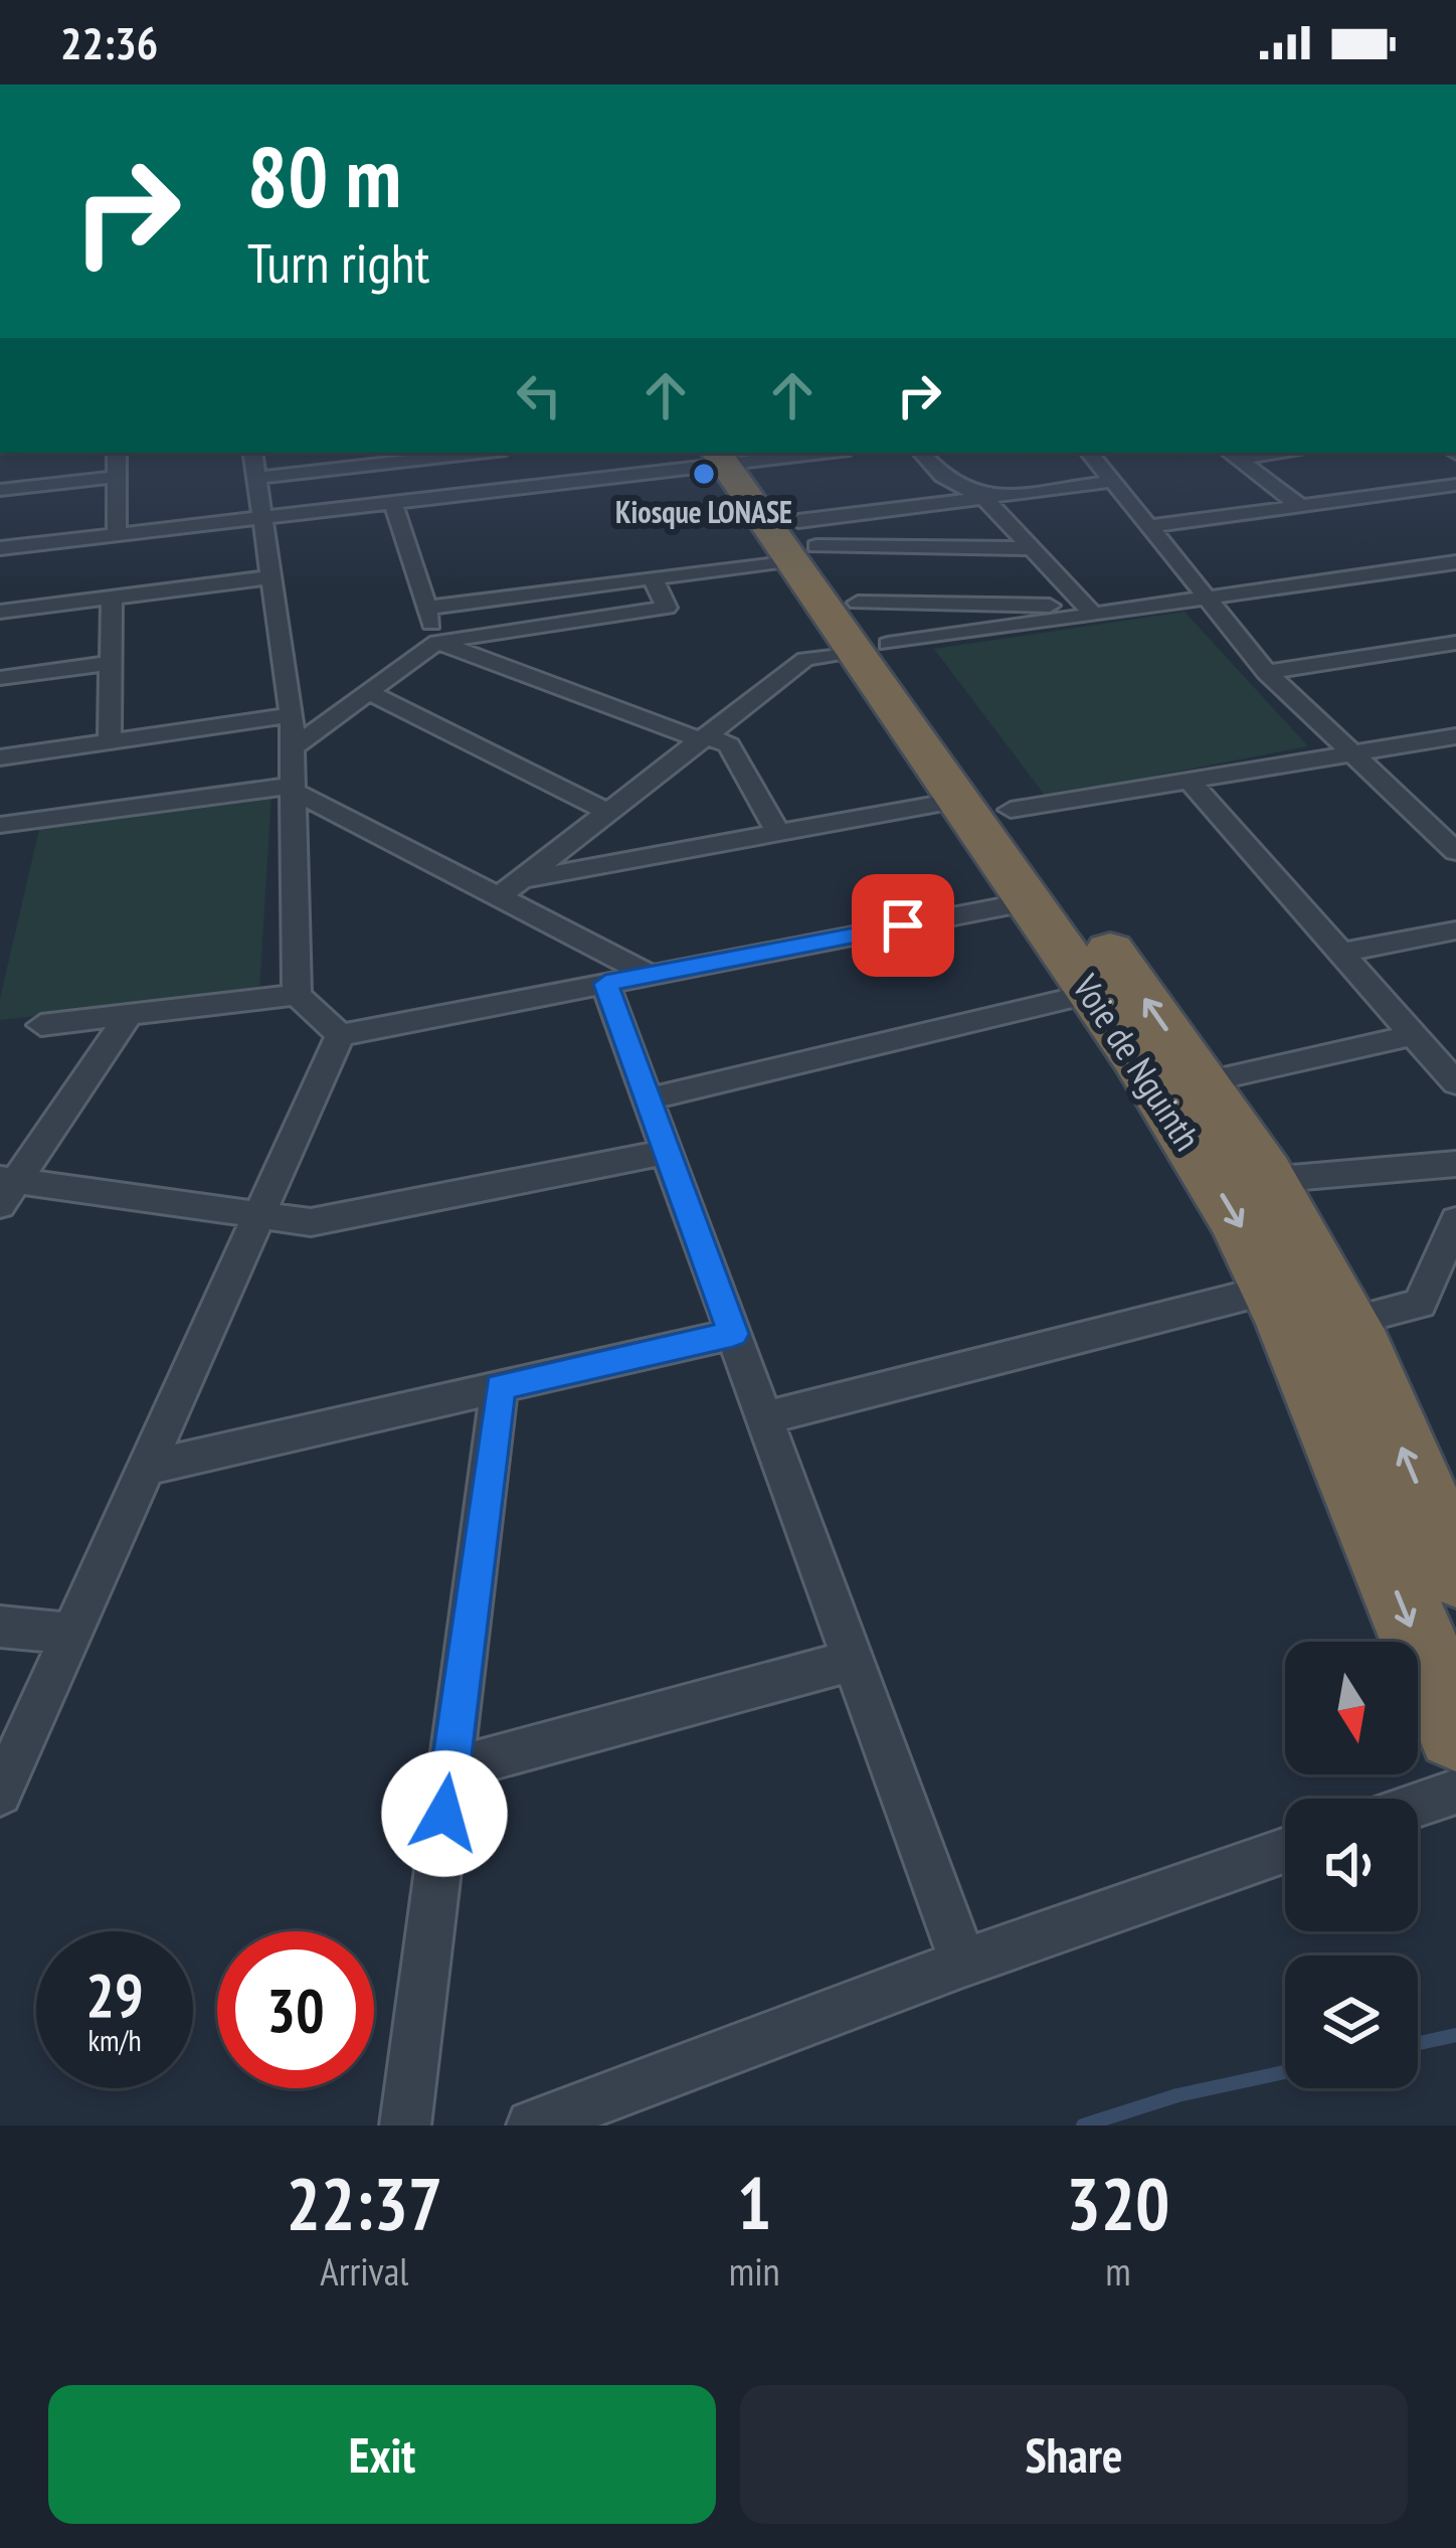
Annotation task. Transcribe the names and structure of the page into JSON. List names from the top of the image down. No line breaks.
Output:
{"streets":{"highway":["Voie de Nguinth"]},"places":["Kiosque LONASE"],"north":"bottom","page":{"status":"22:36","turn":["80 m","Turn right"],"speed":"29 km/h","limit":"30","eta":["22:37","Arrival","1","min","320","m"],"buttons":["Exit","Share"]}}
